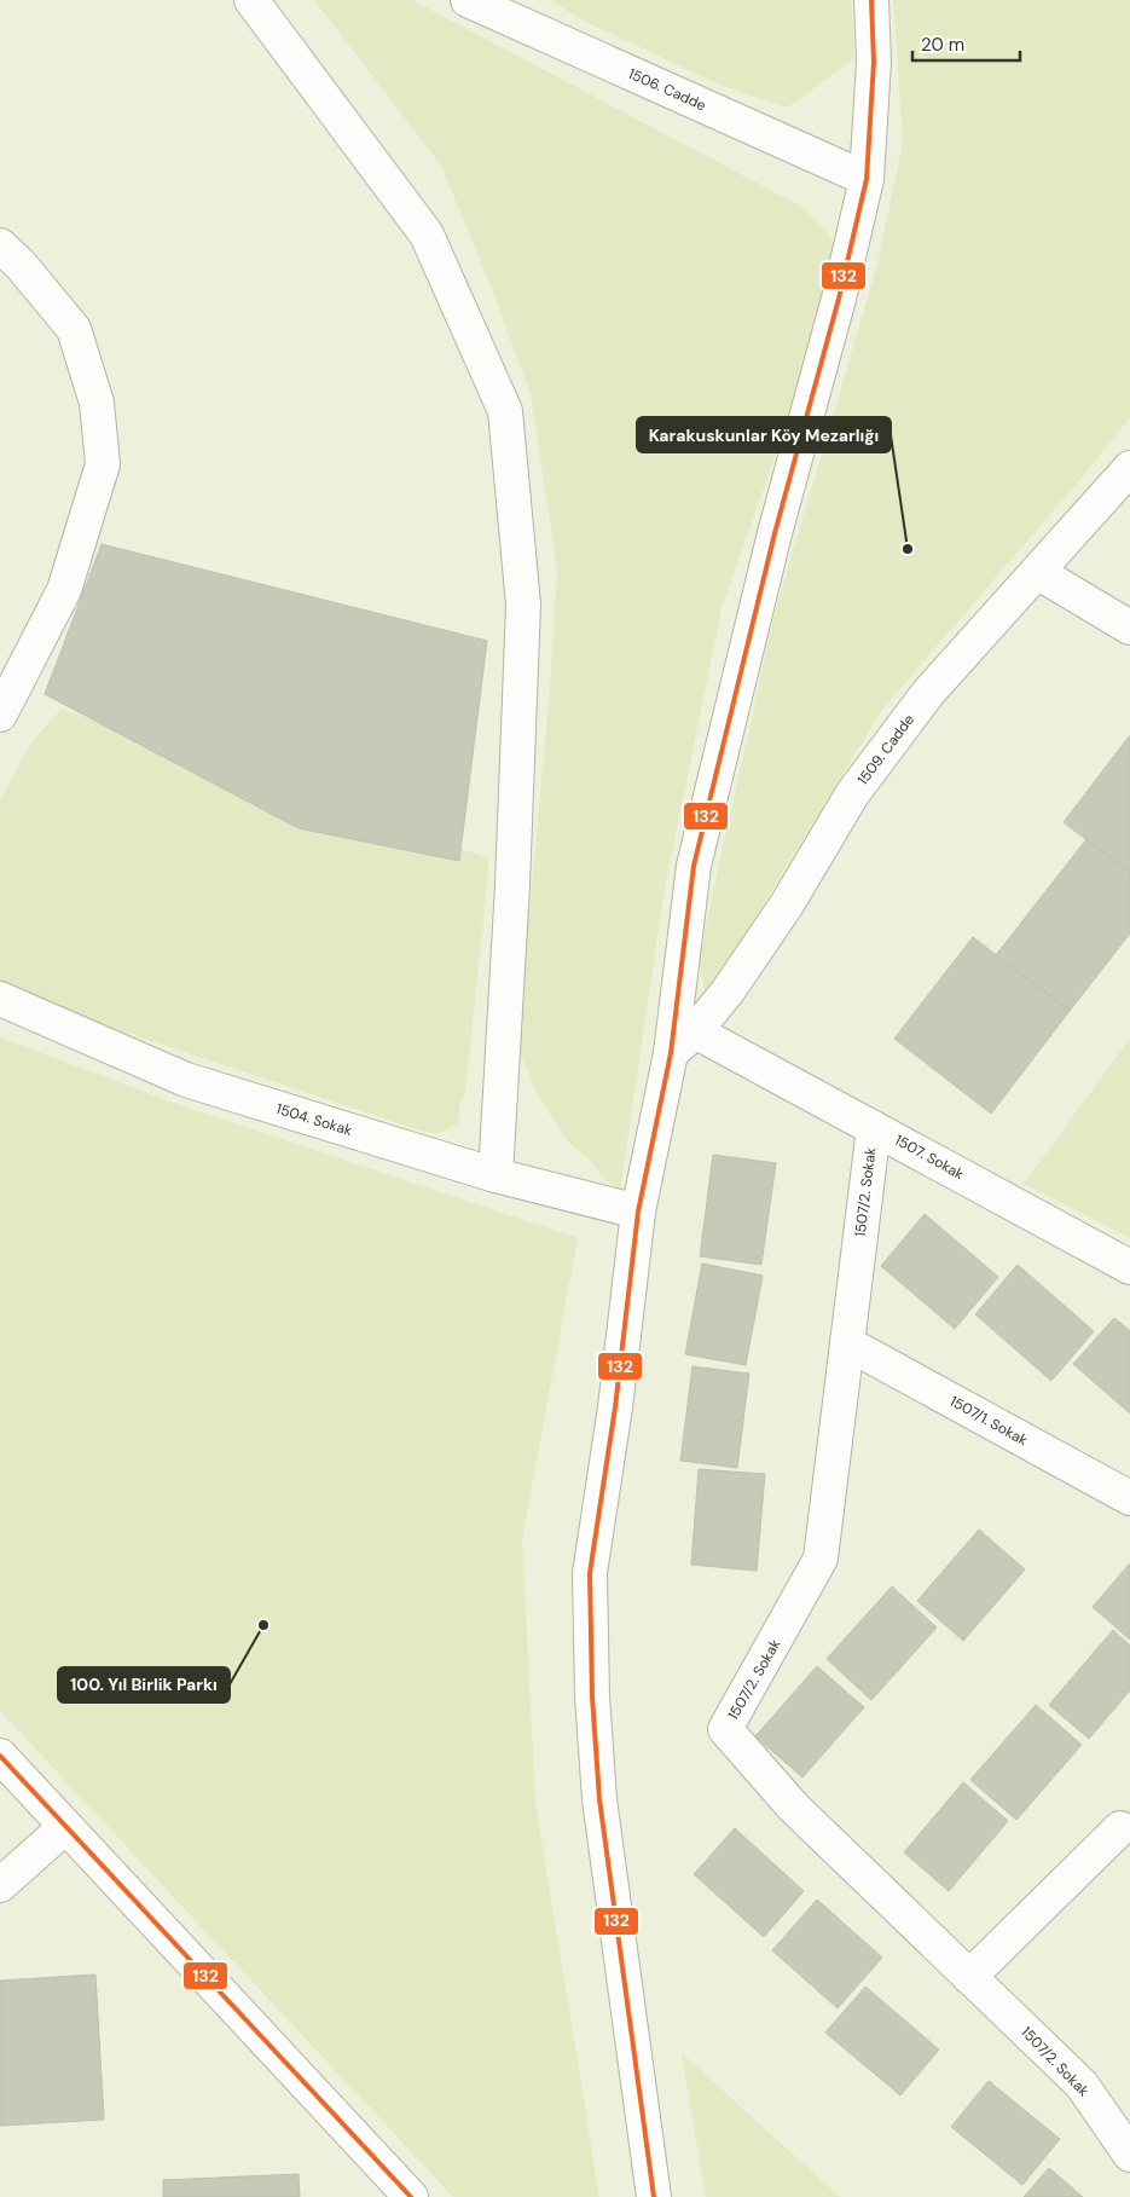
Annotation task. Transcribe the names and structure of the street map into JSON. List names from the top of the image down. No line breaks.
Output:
{"streets":{"street":["1506. Cadde","1509. Cadde","1504. Sokak","1507. Sokak","1507/2. Sokak","1507/1. Sokak"]},"crossings":[["1509. Cadde","1507. Sokak"],["1507. Sokak","1507/2. Sokak"],["1507/2. Sokak","1507/1. Sokak"]],"places":["Karakuskunlar Köy Mezarlığı","100. Yıl Birlik Parkı"],"lines":["transit line 132"],"scale_bar":"20 m"}
